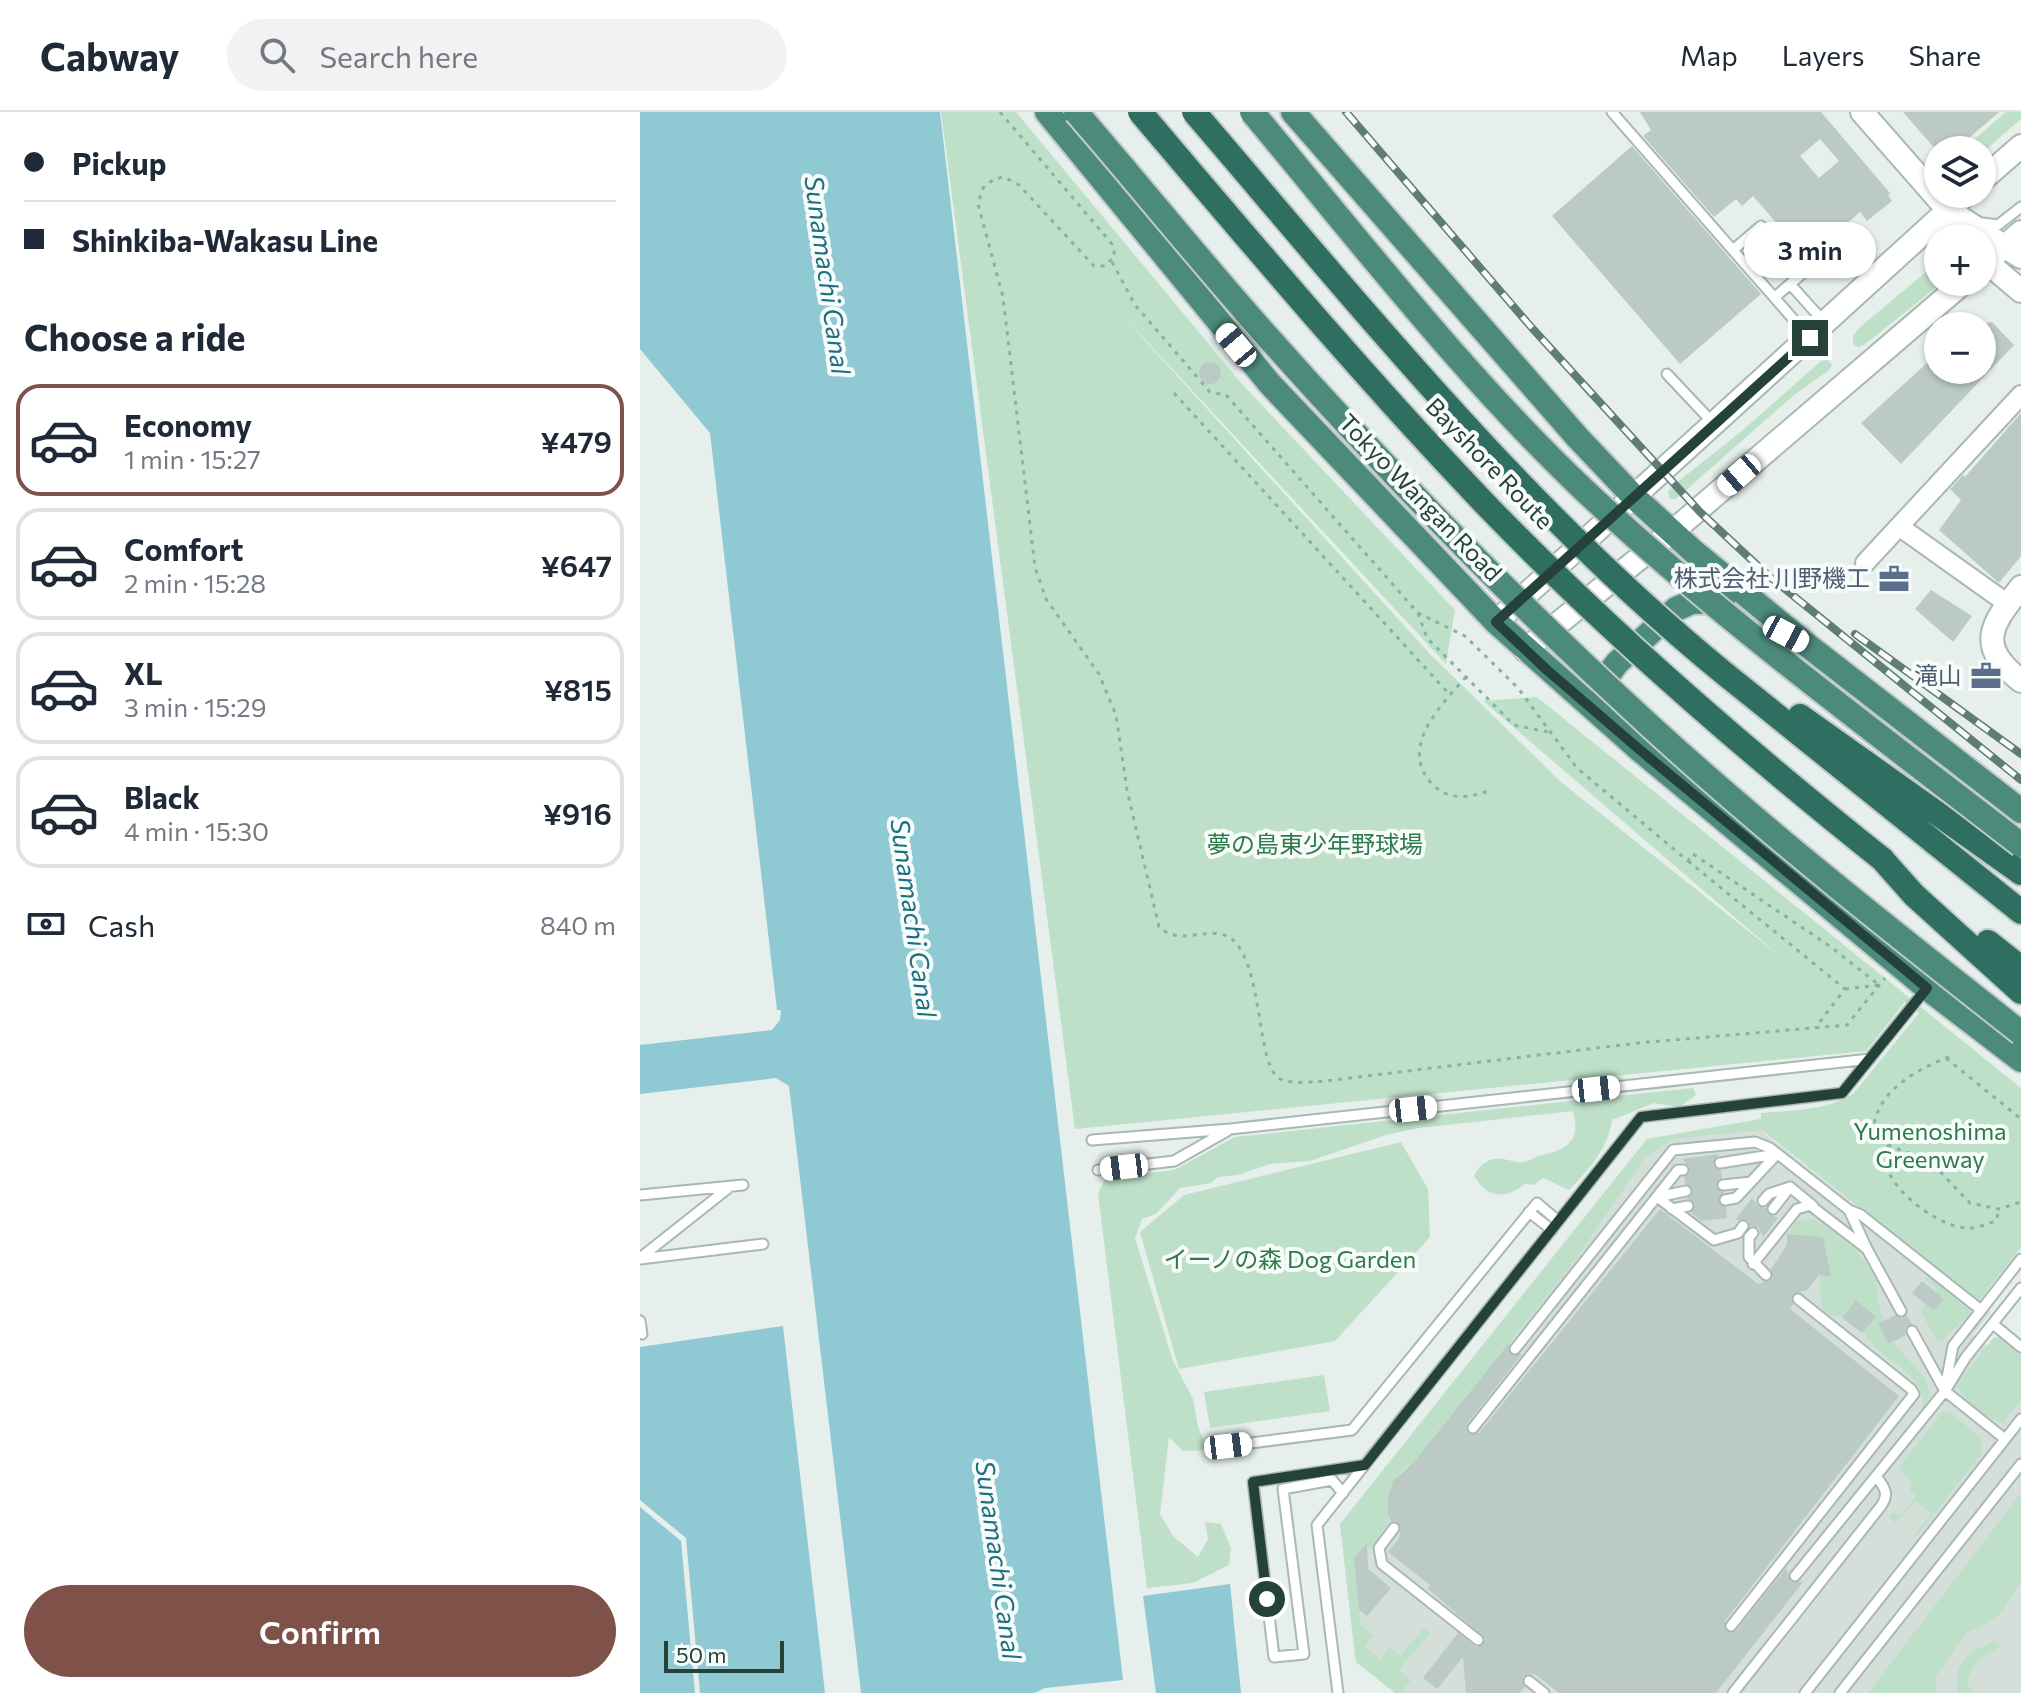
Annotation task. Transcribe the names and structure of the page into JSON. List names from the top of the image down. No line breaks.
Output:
{"streets":{"highway":["Bayshore Route","Tokyo Wangan Road"]},"water":["Sunamachi Canal"],"parks":["夢の島東少年野球場","Yumenoshima Greenway","イーノの森 Dog Garden"],"places":{"office":["株式会社 川野機工","滝山"]},"scale_bar":"50 m","page":{"header":"Cabway","search":"Search here","nav":["Map","Layers","Share"],"banner":["Pickup","Shinkiba-Wakasu Line"],"map_buttons":["+","−"],"bubble":"3 min","heading":"Choose a ride","list":[{"name":"Economy","note":"1 min · 15:27","value":"¥479"},{"name":"Comfort","note":"2 min · 15:28","value":"¥647"},{"name":"XL","note":"3 min · 15:29","value":"¥815"},{"name":"Black","note":"4 min · 15:30","value":"¥916"}],"pay":["Cash","840 m"],"buttons":"Confirm","scale":"50 m"}}
